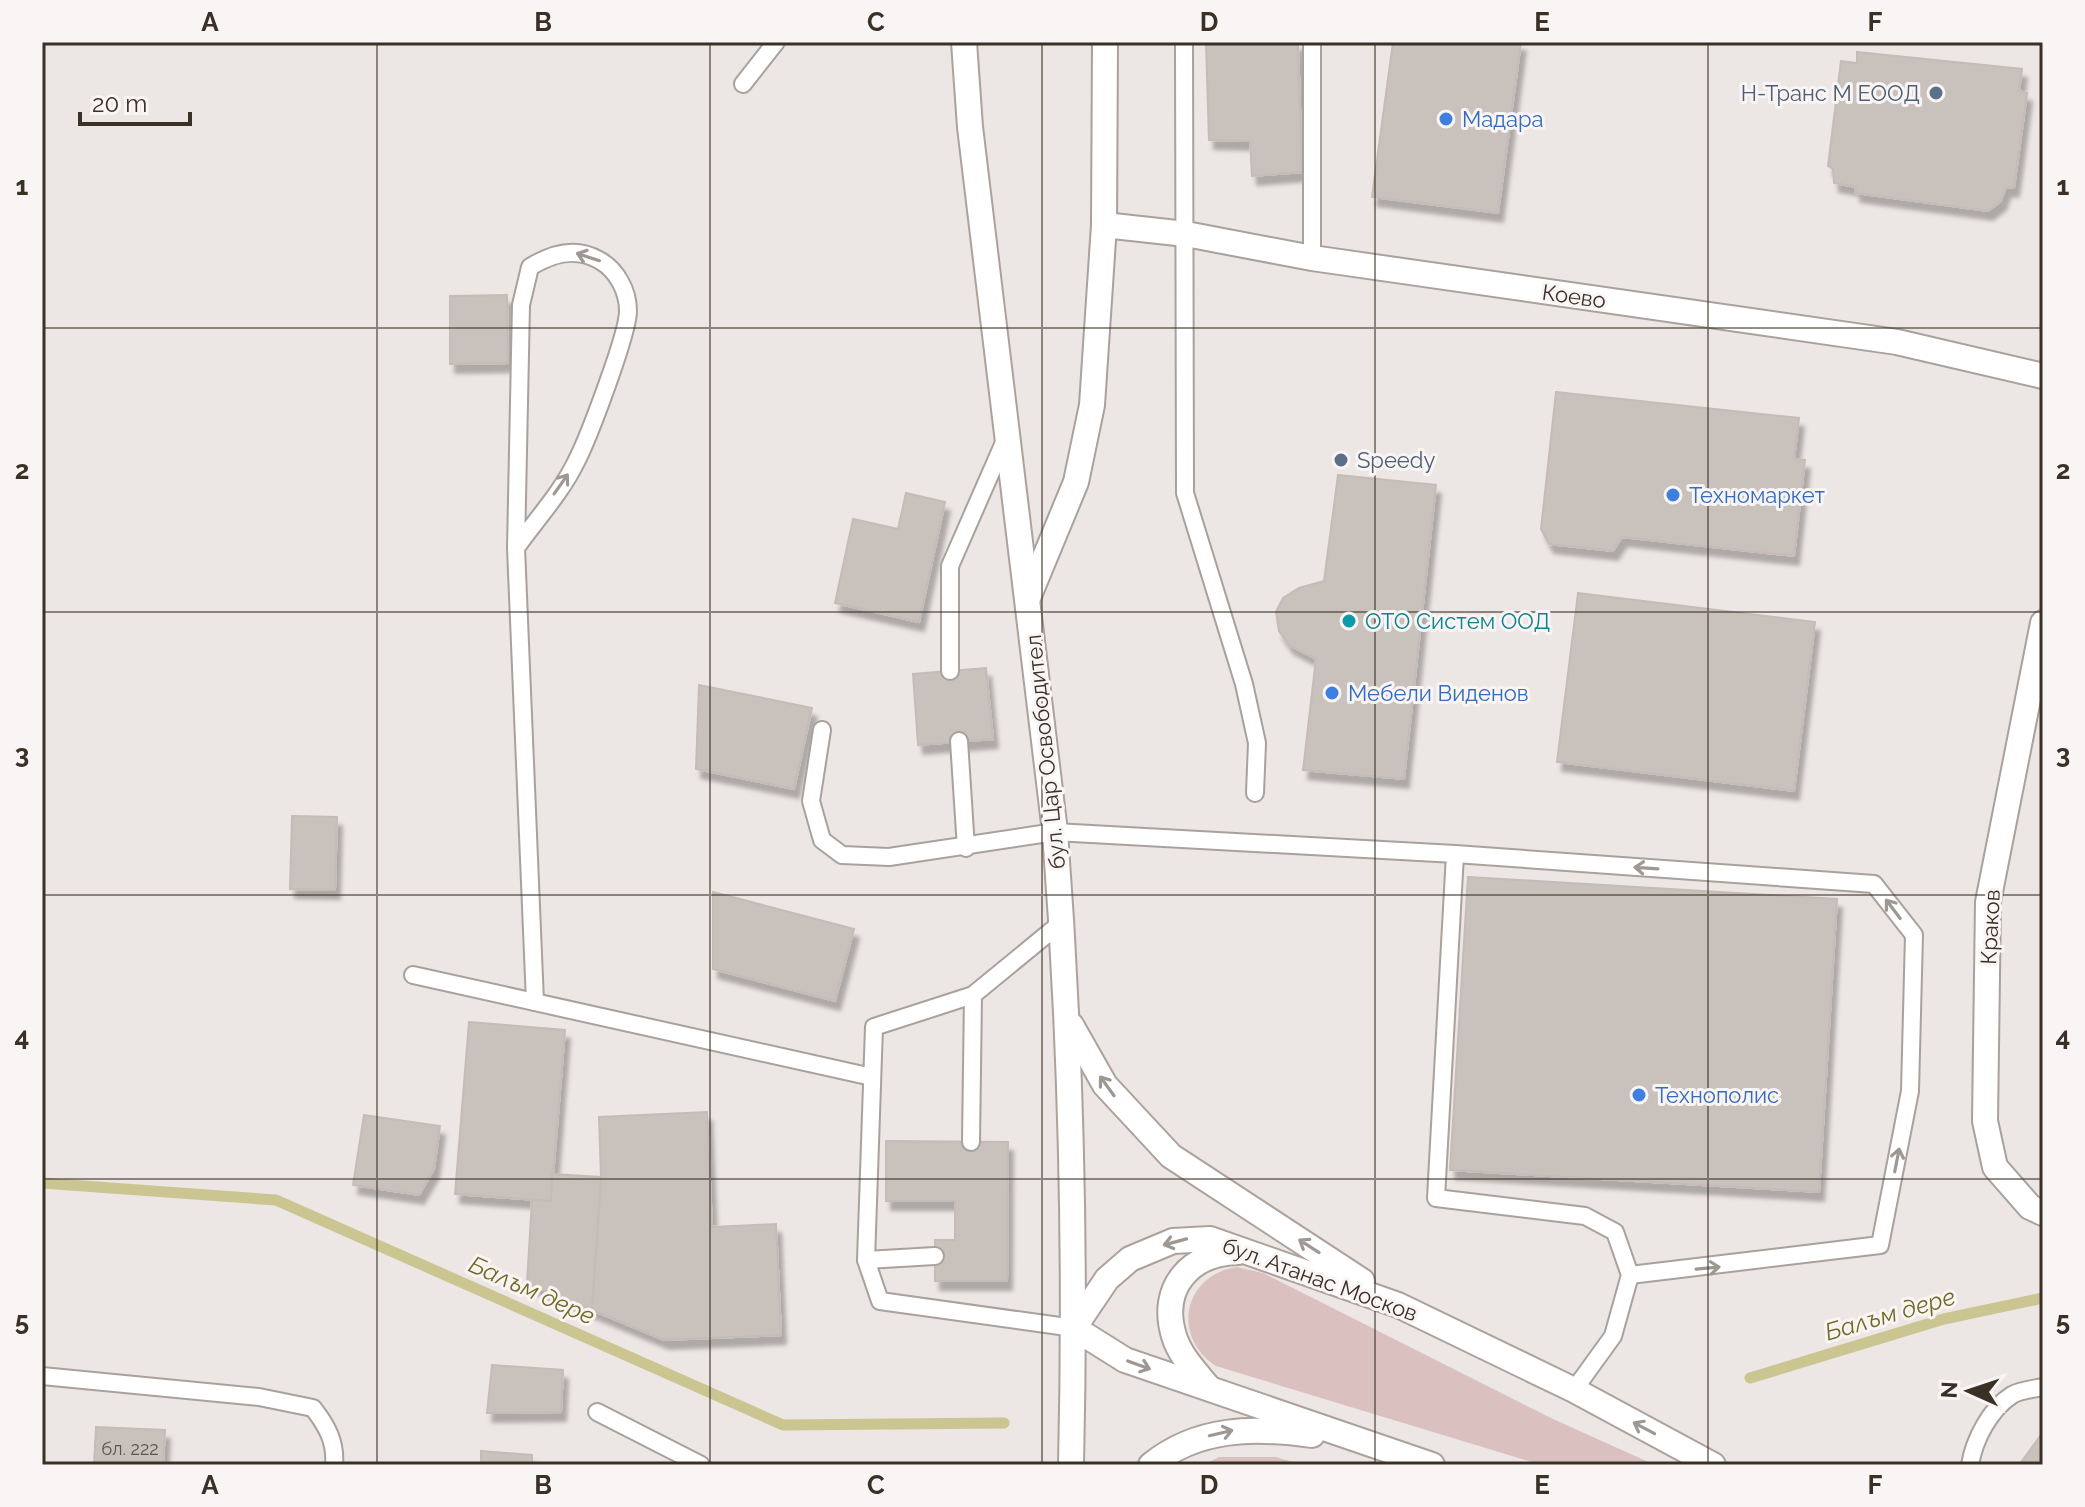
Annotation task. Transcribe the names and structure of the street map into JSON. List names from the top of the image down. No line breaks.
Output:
{"streets":{"main road":["Коево","бул. Цар Освободител","Краков","бул. Атанас Москов"]},"crossings":[["бул. Цар Освободител","бул. Атанас Москов"]],"water":["Балъм дере"],"places":["Н-Транс М ЕООД","Мадара","Speedy","Техномаркет","ОТО Систем ООД","Мебели Виденов","Технополис"],"house_numbers":["бл. 222"],"scale_bar":"20 m","north":"left","grid":{"columns":["A","B","C","D","E","F"],"rows":["1","2","3","4","5"]}}
